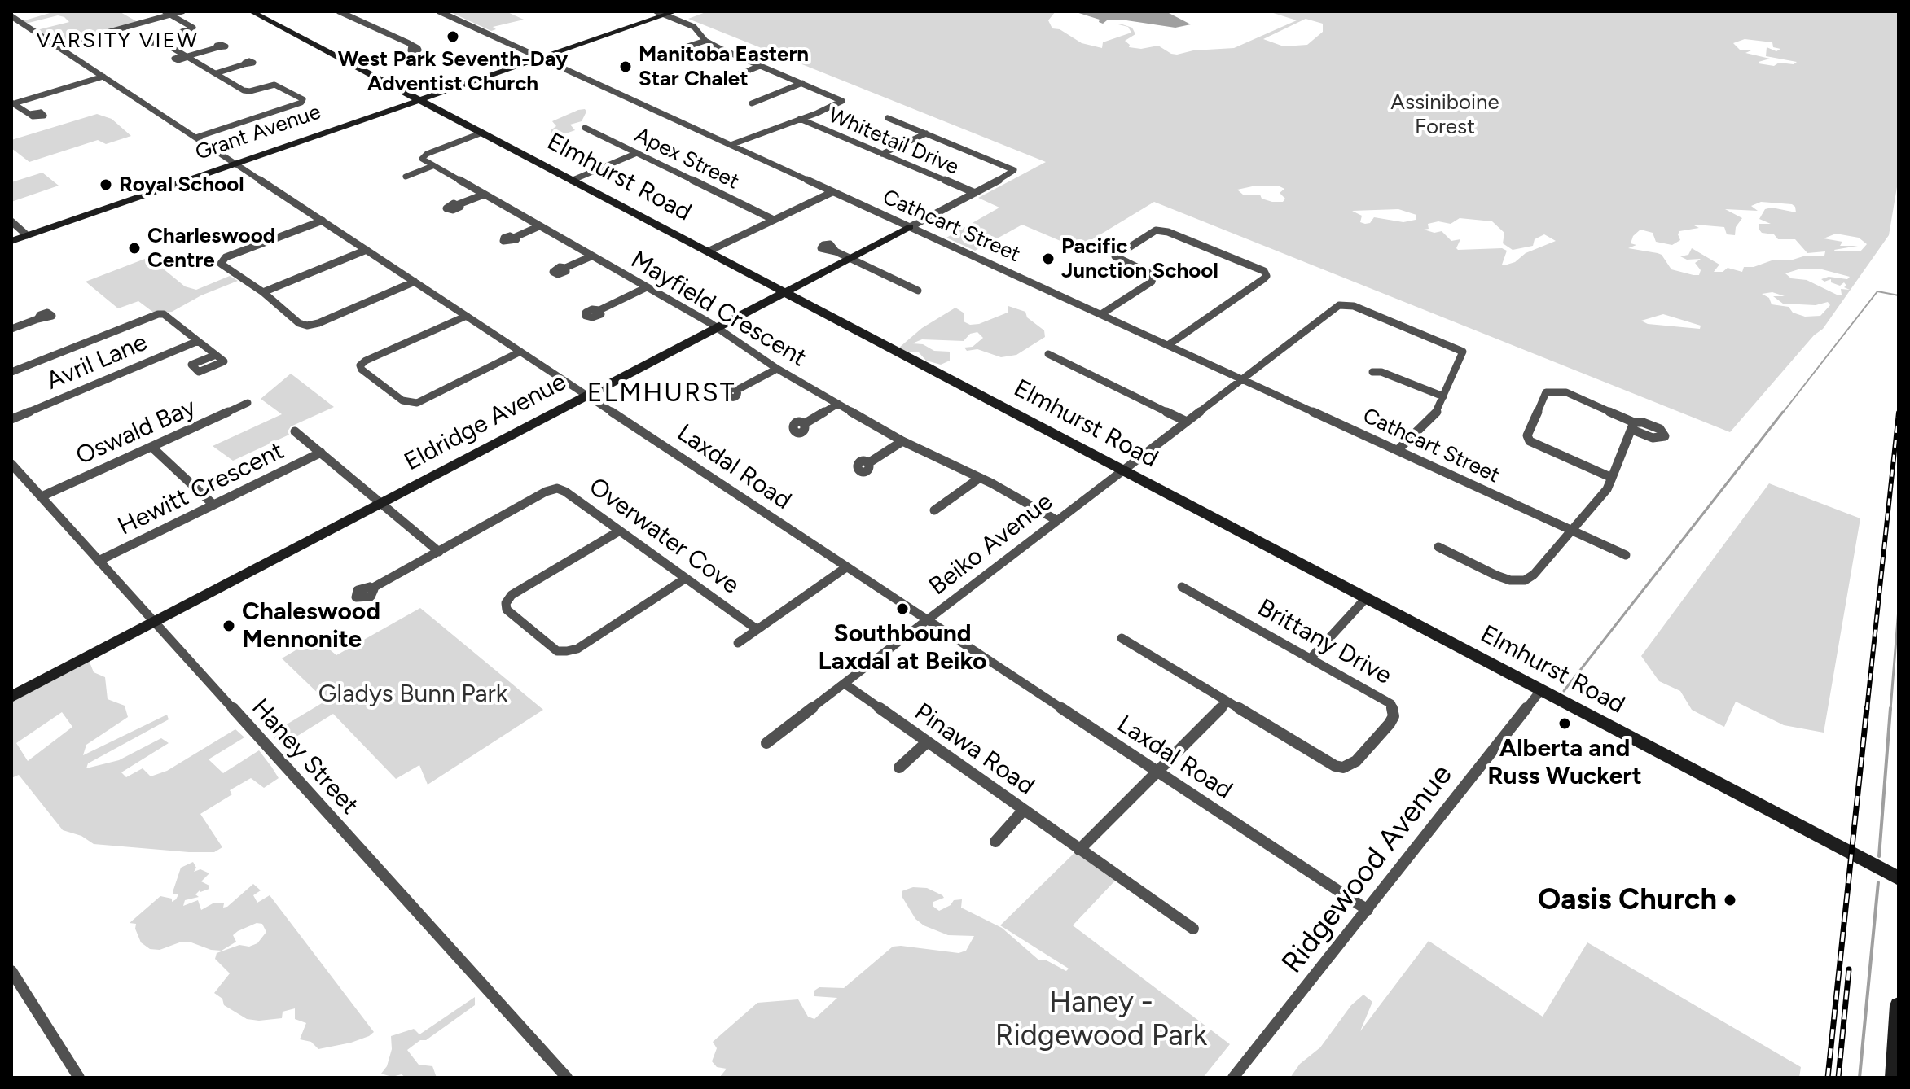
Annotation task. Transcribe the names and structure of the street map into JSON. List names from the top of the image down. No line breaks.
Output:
{"streets":{"street":["Grant Avenue","Whitetail Drive","Apex Street","Elmhurst Road","Cathcart Street","Mayfield Crescent","Avril Lane","Eldridge Avenue","Oswald Bay","Laxdal Road","Hewitt Crescent","Overwater Cove","Beiko Avenue","Brittany Drive","Pinawa Road","Haney Street","Ridgewood Avenue"]},"crossings":[["Grant Avenue","Elmhurst Road"],["Grant Avenue","Cathcart Street"],["Grant Avenue","Laxdal Road"],["Whitetail Drive","Eldridge Avenue"],["Elmhurst Road","Eldridge Avenue"],["Elmhurst Road","Beiko Avenue"],["Elmhurst Road","Ridgewood Avenue"],["Cathcart Street","Eldridge Avenue"],["Cathcart Street","Beiko Avenue"],["Mayfield Crescent","Eldridge Avenue"],["Mayfield Crescent","Beiko Avenue"],["Eldridge Avenue","Laxdal Road"],["Eldridge Avenue","Hewitt Crescent"],["Eldridge Avenue","Haney Street"],["Oswald Bay","Haney Street"],["Laxdal Road","Beiko Avenue"],["Laxdal Road","Ridgewood Avenue"],["Hewitt Crescent","Overwater Cove"],["Hewitt Crescent","Haney Street"],["Beiko Avenue","Pinawa Road"]],"districts":["VARSITY VIEW","ELMHURST"],"parks":["Assiniboine Forest","Gladys Bunn Park","Haney - Ridgewood Park"],"places":["West Park Seventh-Day Adventist Church","Manitoba Eastern Star Chalet","Royal School","Charleswood Centre","Pacific Junction School","Southbound Laxdal at Beiko","Chaleswood Mennonite","Alberta and Russ Wuckert","Oasis Church"]}
